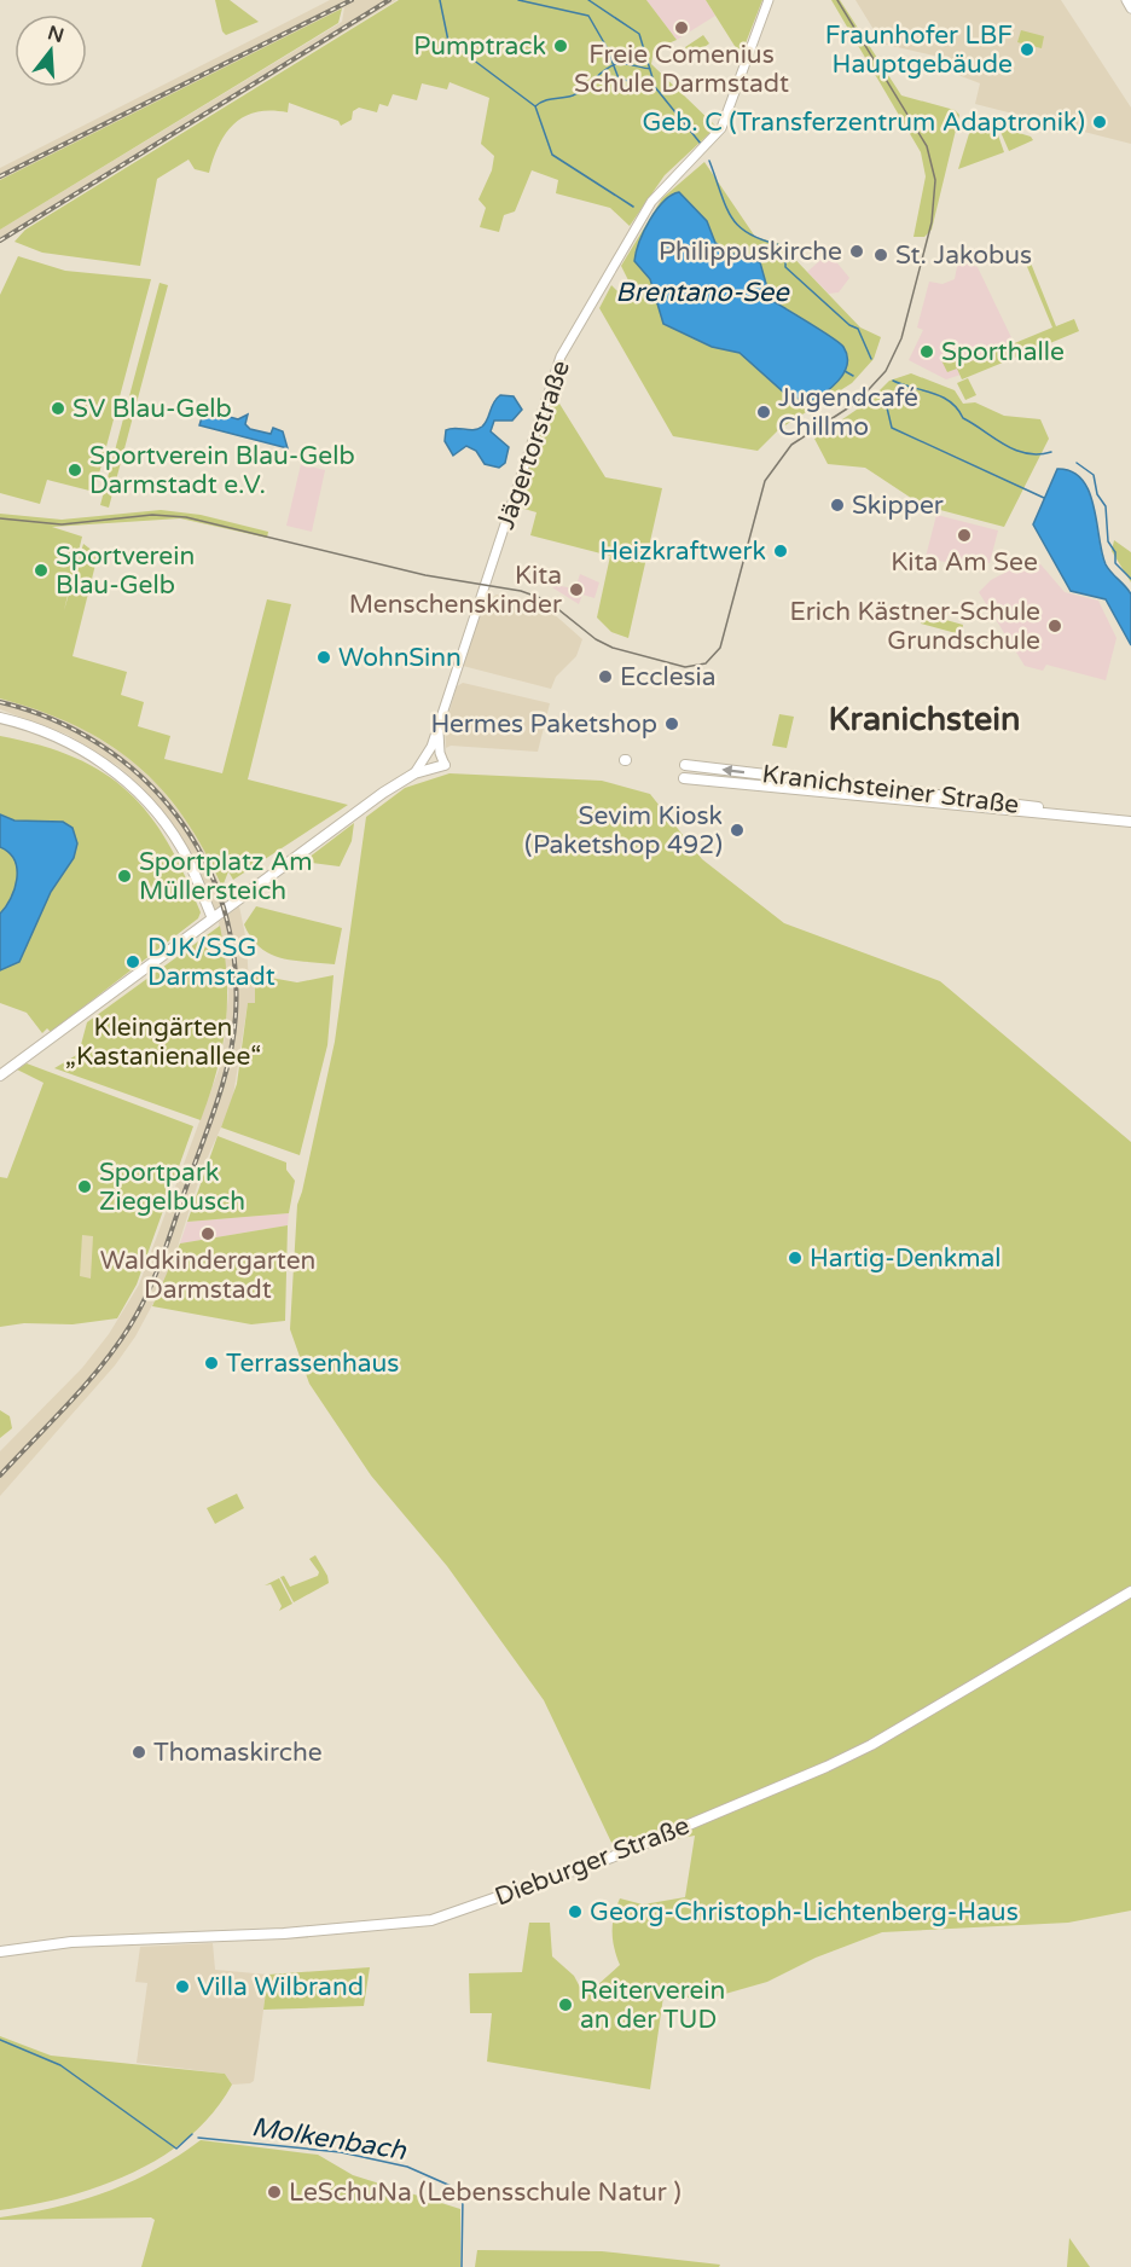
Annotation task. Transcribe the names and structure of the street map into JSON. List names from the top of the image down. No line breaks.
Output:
{"streets":{"main road":["Kranichsteiner Straße","Dieburger Straße"],"street":["Jägertorstraße"]},"districts":["Kranichstein"],"water":["Brentano-See","Molkenbach"],"parks":["Kleingärten „Kastanienallee“"],"places":["Freie Comenius Schule Darmstadt","Pumptrack","Fraunhofer LBF Hauptgebäude","Geb. C (Transferzentrum Adaptronik)","Philippuskirche","St. Jakobus","Sporthalle","SV Blau-Gelb","Jugendcafé Chillmo","Sportverein Blau-Gelb Darmstadt e.V.","Skipper","Kita Am See","Heizkraftwerk","Sportverein Blau-Gelb","Kita Menschenskinder","Erich Kästner-Schule Grundschule","WohnSinn","Ecclesia","Hermes Paketshop","Sevim Kiosk (Paketshop 492)","Sportplatz Am Müllersteich","DJK/SSG Darmstadt","Sportpark Ziegelbusch","Waldkindergarten Darmstadt","Hartig-Denkmal","Terrassenhaus","Thomaskirche","Georg-Christoph-Lichtenberg-Haus","Villa Wilbrand","Reiterverein an der TUD","LeSchuNa (Lebensschule Natur )"],"north":"top"}
